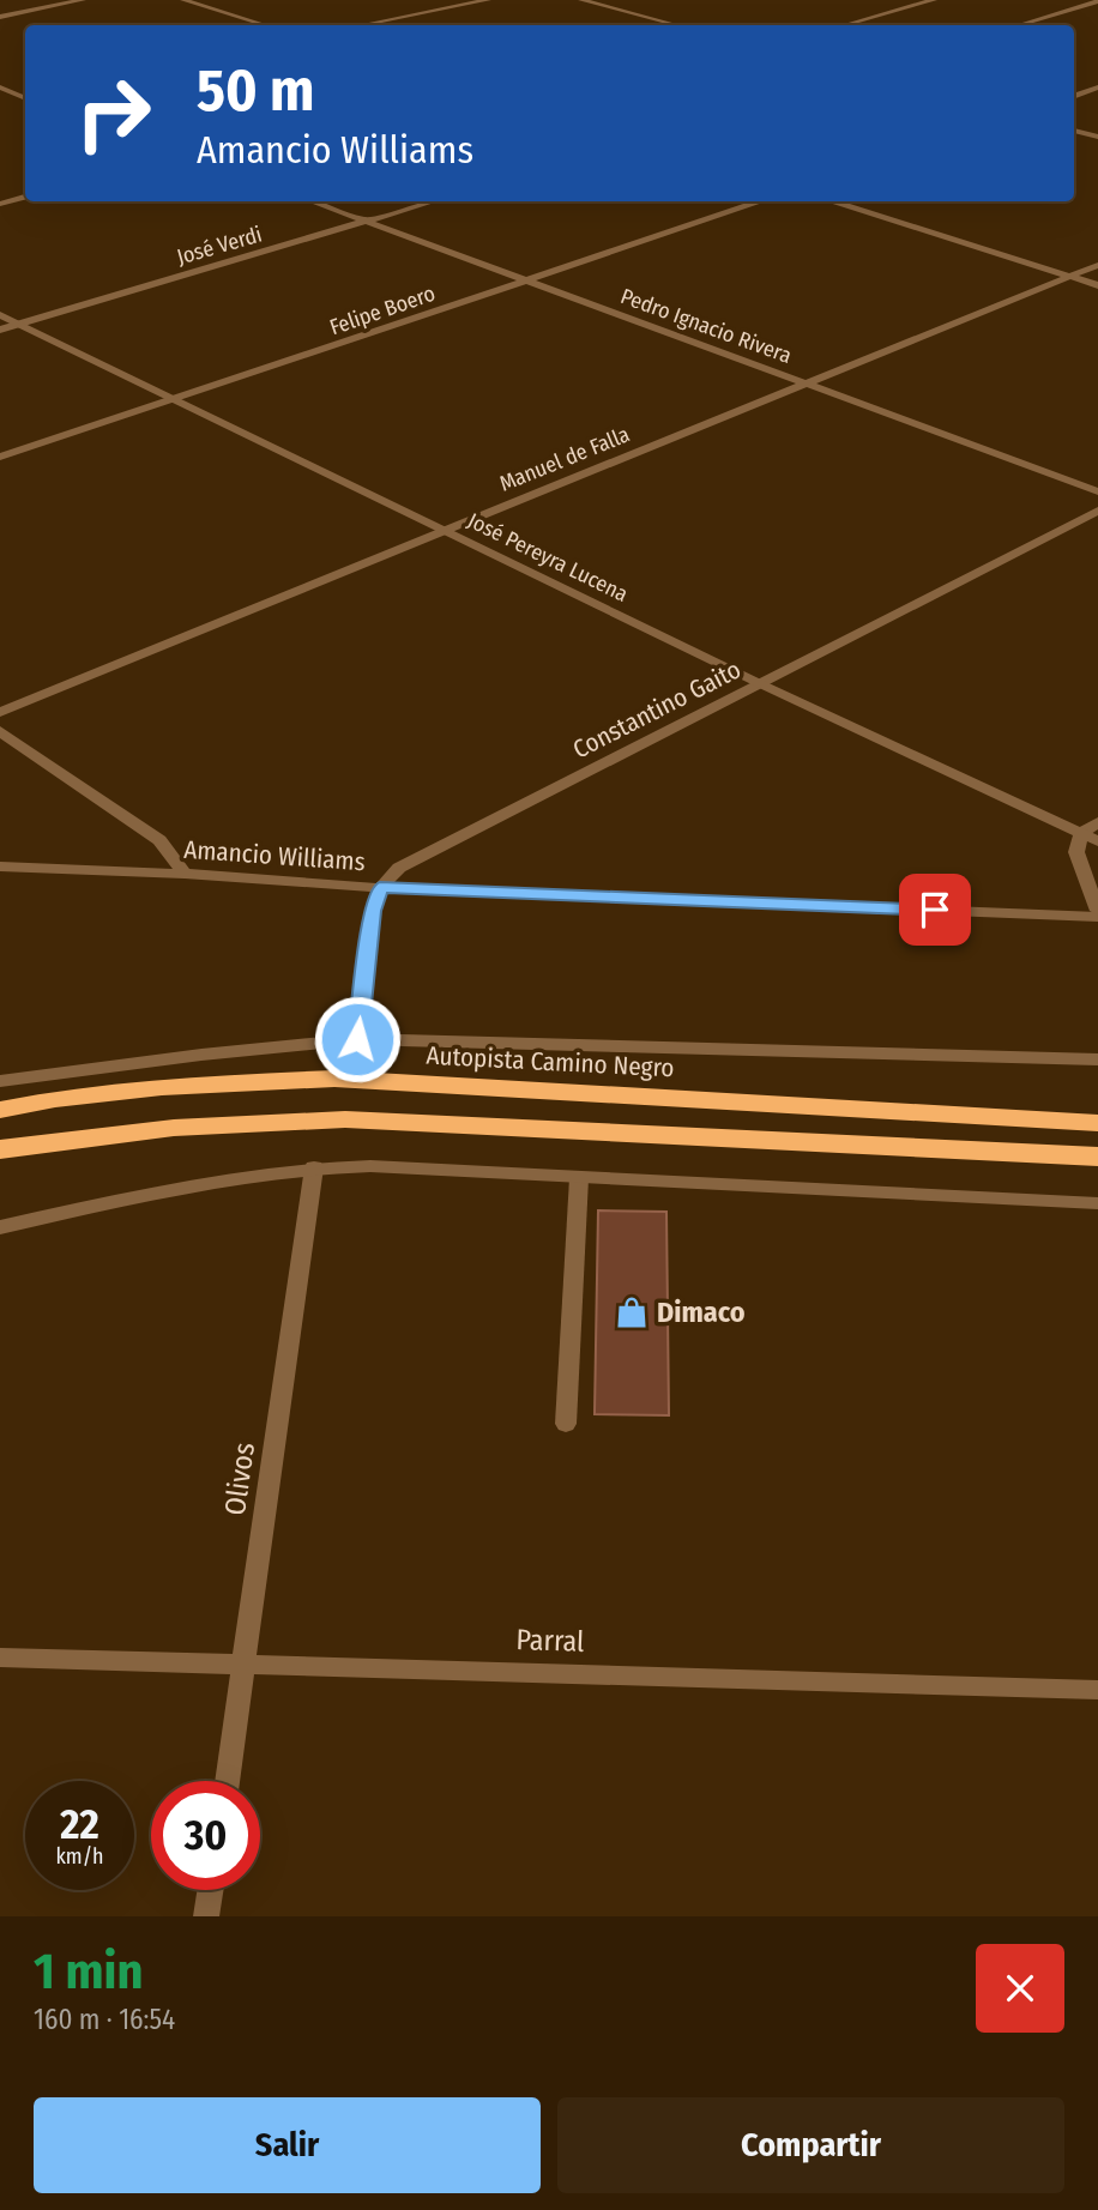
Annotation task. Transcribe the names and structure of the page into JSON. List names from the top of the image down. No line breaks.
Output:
{"streets":{"highway":["Autopista Camino Negro"],"street":["José Verdi","Felipe Boero","Pedro Ignacio Rivera","Manuel de Falla","José Pereyra Lucena","Constantino Gaito","Amancio Williams","Olivos","Parral"]},"crossings":[["José Verdi","Pedro Ignacio Rivera"],["José Verdi","José Pereyra Lucena"],["Felipe Boero","Pedro Ignacio Rivera"],["Felipe Boero","José Pereyra Lucena"],["Pedro Ignacio Rivera","Manuel de Falla"],["Manuel de Falla","José Pereyra Lucena"],["José Pereyra Lucena","Constantino Gaito"],["Constantino Gaito","Amancio Williams"],["Olivos","Parral"]],"places":{"shop":["Dimaco"]},"page":{"turn":["50 m","Amancio Williams"],"speed":"22 km/h","limit":"30","heading":["1 min","160 m · 16:54"],"buttons":["Salir","Compartir"]}}
